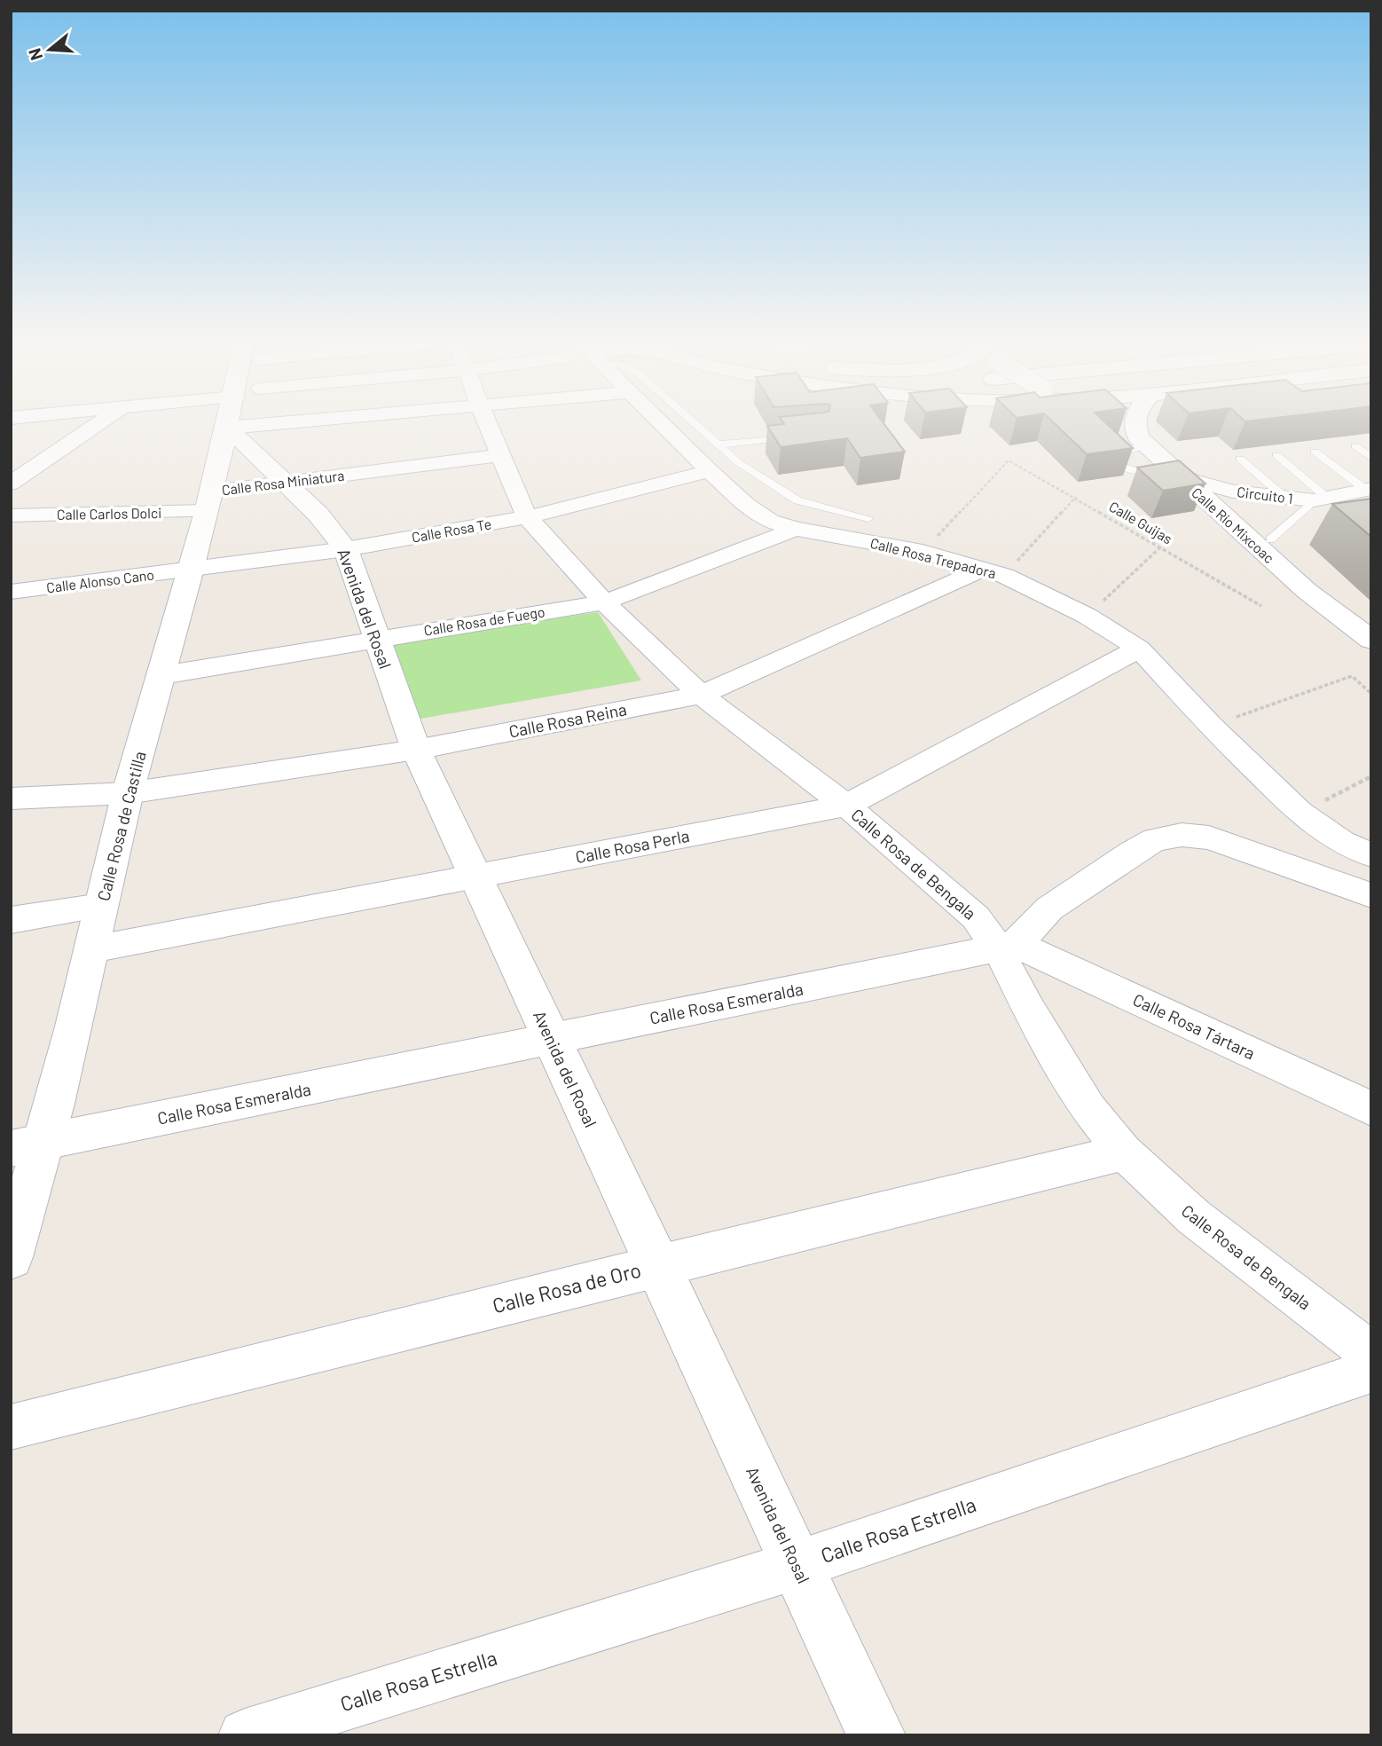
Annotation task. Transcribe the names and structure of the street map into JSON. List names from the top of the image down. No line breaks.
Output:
{"streets":{"street":["Calle Rosa Miniatura","Circuito 1","Calle Carlos Dolci","Calle Río Mixcoac","Calle Rosa Te","Calle Rosa Trepadora","Calle Alonso Cano","Avenida del Rosal","Calle Rosa de Fuego","Calle Rosa Reina","Calle Rosa de Castilla","Calle Rosa Perla","Calle Rosa de Bengala","Calle Rosa Esmeralda","Calle Rosa Tártara","Calle Rosa de Oro","Calle Rosa Estrella"],"path":["Calle Guijas"]},"crossings":[["Calle Rosa Miniatura","Calle Carlos Dolci"],["Calle Rosa Miniatura","Avenida del Rosal"],["Calle Rosa Miniatura","Calle Rosa de Castilla"],["Calle Rosa Miniatura","Calle Rosa de Bengala"],["Circuito 1","Calle Río Mixcoac"],["Calle Carlos Dolci","Calle Rosa de Castilla"],["Calle Guijas","Calle Rosa Trepadora"],["Calle Rosa Te","Calle Rosa Trepadora"],["Calle Rosa Te","Calle Alonso Cano"],["Calle Rosa Te","Avenida del Rosal"],["Calle Rosa Te","Calle Rosa de Castilla"],["Calle Rosa Te","Calle Rosa de Bengala"],["Calle Rosa Trepadora","Calle Rosa de Fuego"],["Calle Rosa Trepadora","Calle Rosa Reina"],["Calle Rosa Trepadora","Calle Rosa Perla"],["Calle Alonso Cano","Calle Rosa de Castilla"],["Avenida del Rosal","Calle Rosa de Fuego"],["Avenida del Rosal","Calle Rosa Reina"],["Avenida del Rosal","Calle Rosa Perla"],["Avenida del Rosal","Calle Rosa Esmeralda"],["Avenida del Rosal","Calle Rosa de Oro"],["Avenida del Rosal","Calle Rosa Estrella"],["Calle Rosa de Fuego","Calle Rosa de Castilla"],["Calle Rosa de Fuego","Calle Rosa de Bengala"],["Calle Rosa Reina","Calle Rosa de Castilla"],["Calle Rosa Reina","Calle Rosa de Bengala"],["Calle Rosa de Castilla","Calle Rosa Perla"],["Calle Rosa de Castilla","Calle Rosa Esmeralda"],["Calle Rosa Perla","Calle Rosa de Bengala"],["Calle Rosa de Bengala","Calle Rosa Esmeralda"],["Calle Rosa de Bengala","Calle Rosa Tártara"],["Calle Rosa de Bengala","Calle Rosa de Oro"],["Calle Rosa Esmeralda","Calle Rosa Tártara"]],"north":"left"}
